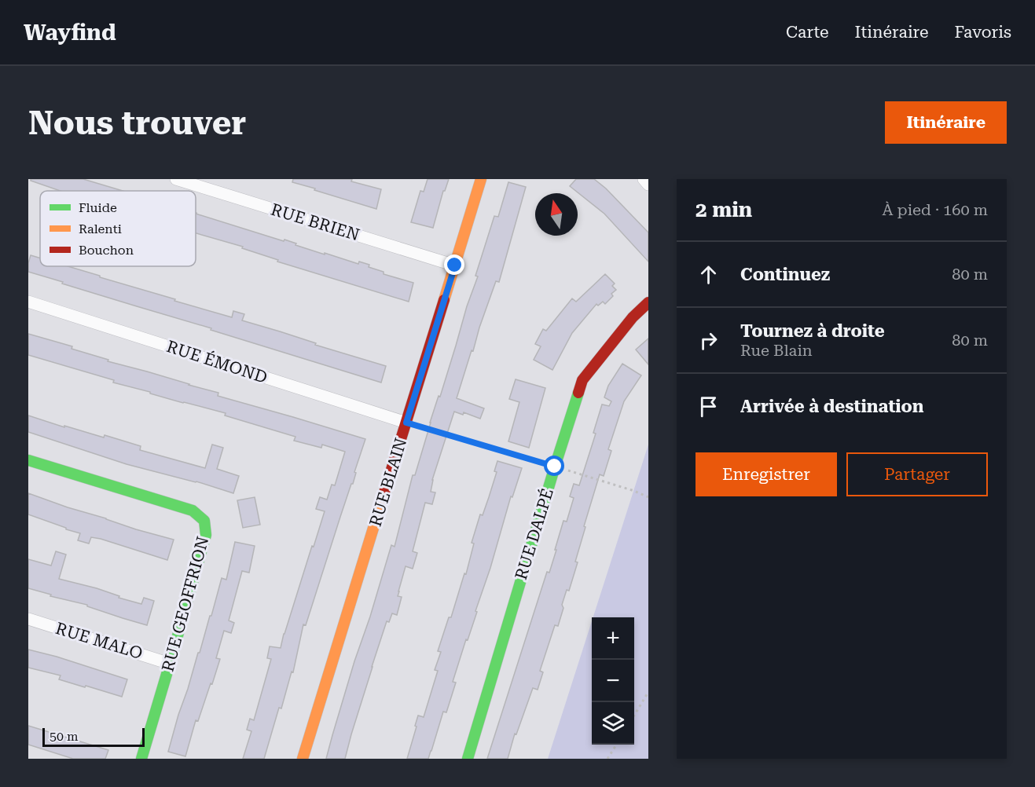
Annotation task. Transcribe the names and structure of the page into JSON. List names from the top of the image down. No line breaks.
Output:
{"streets":{"street":["RUE BRIEN","RUE ÉMOND","RUE BLAIN","RUE DALPÉ","RUE GEOFFRION","RUE MALO"]},"crossings":[["RUE BRIEN","RUE BLAIN"],["RUE ÉMOND","RUE BLAIN"],["RUE GEOFFRION","RUE MALO"]],"legend":["Fluide","Ralenti","Bouchon"],"scale_bar":"50 m","north":"top","page":{"header":"Wayfind","nav":["Carte","Itinéraire","Favoris"],"buttons":["Itinéraire",["Enregistrer","Partager"]],"title":"Nous trouver","heading":["2 min","À pied · 160 m"],"list":[["Continuez","80 m"],["Tournez à droite","Rue Blain","80 m"],"Arrivée à destination"],"map_buttons":["+","−"],"scale":"50 m"}}
